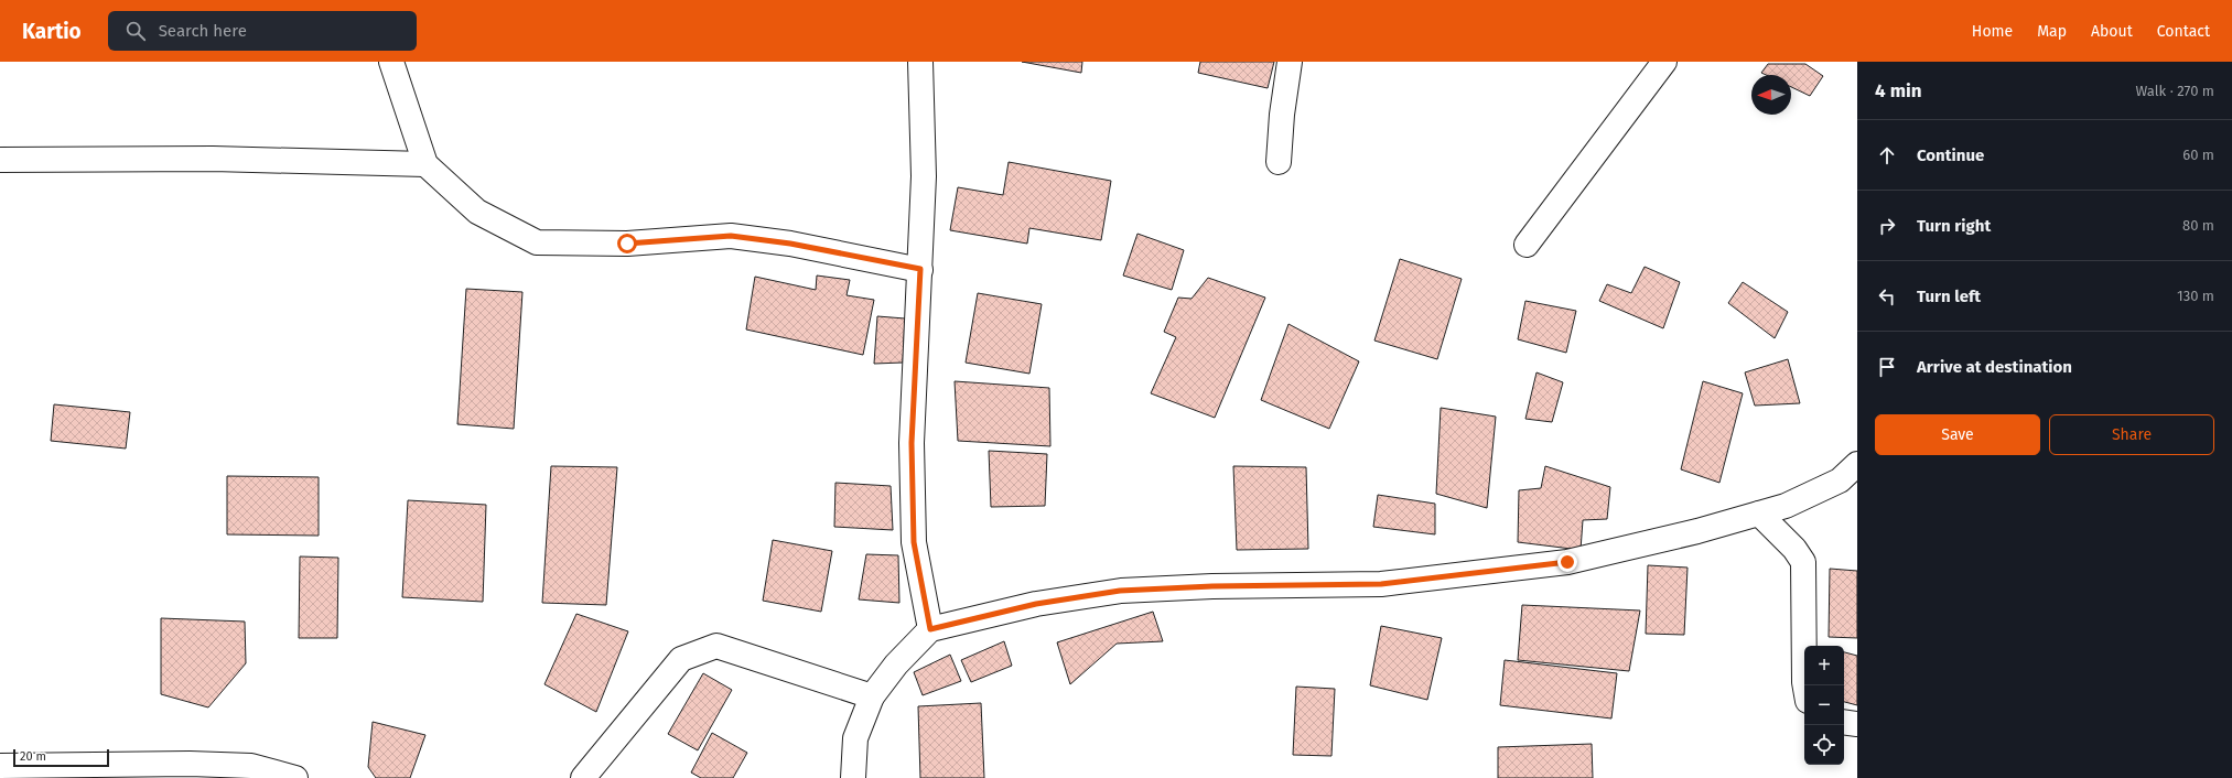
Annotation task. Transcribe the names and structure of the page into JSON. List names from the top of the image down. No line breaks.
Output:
{"scale_bar":"20 m","north":"left","page":{"header":"Kartio","search":"Search here","nav":["Home","Map","About","Contact"],"heading":["4 min","Walk · 270 m"],"list":[["Continue","60 m"],["Turn right","80 m"],["Turn left","130 m"],"Arrive at destination"],"buttons":["Save","Share"],"map_buttons":["+","−"],"scale":"20 m"}}
